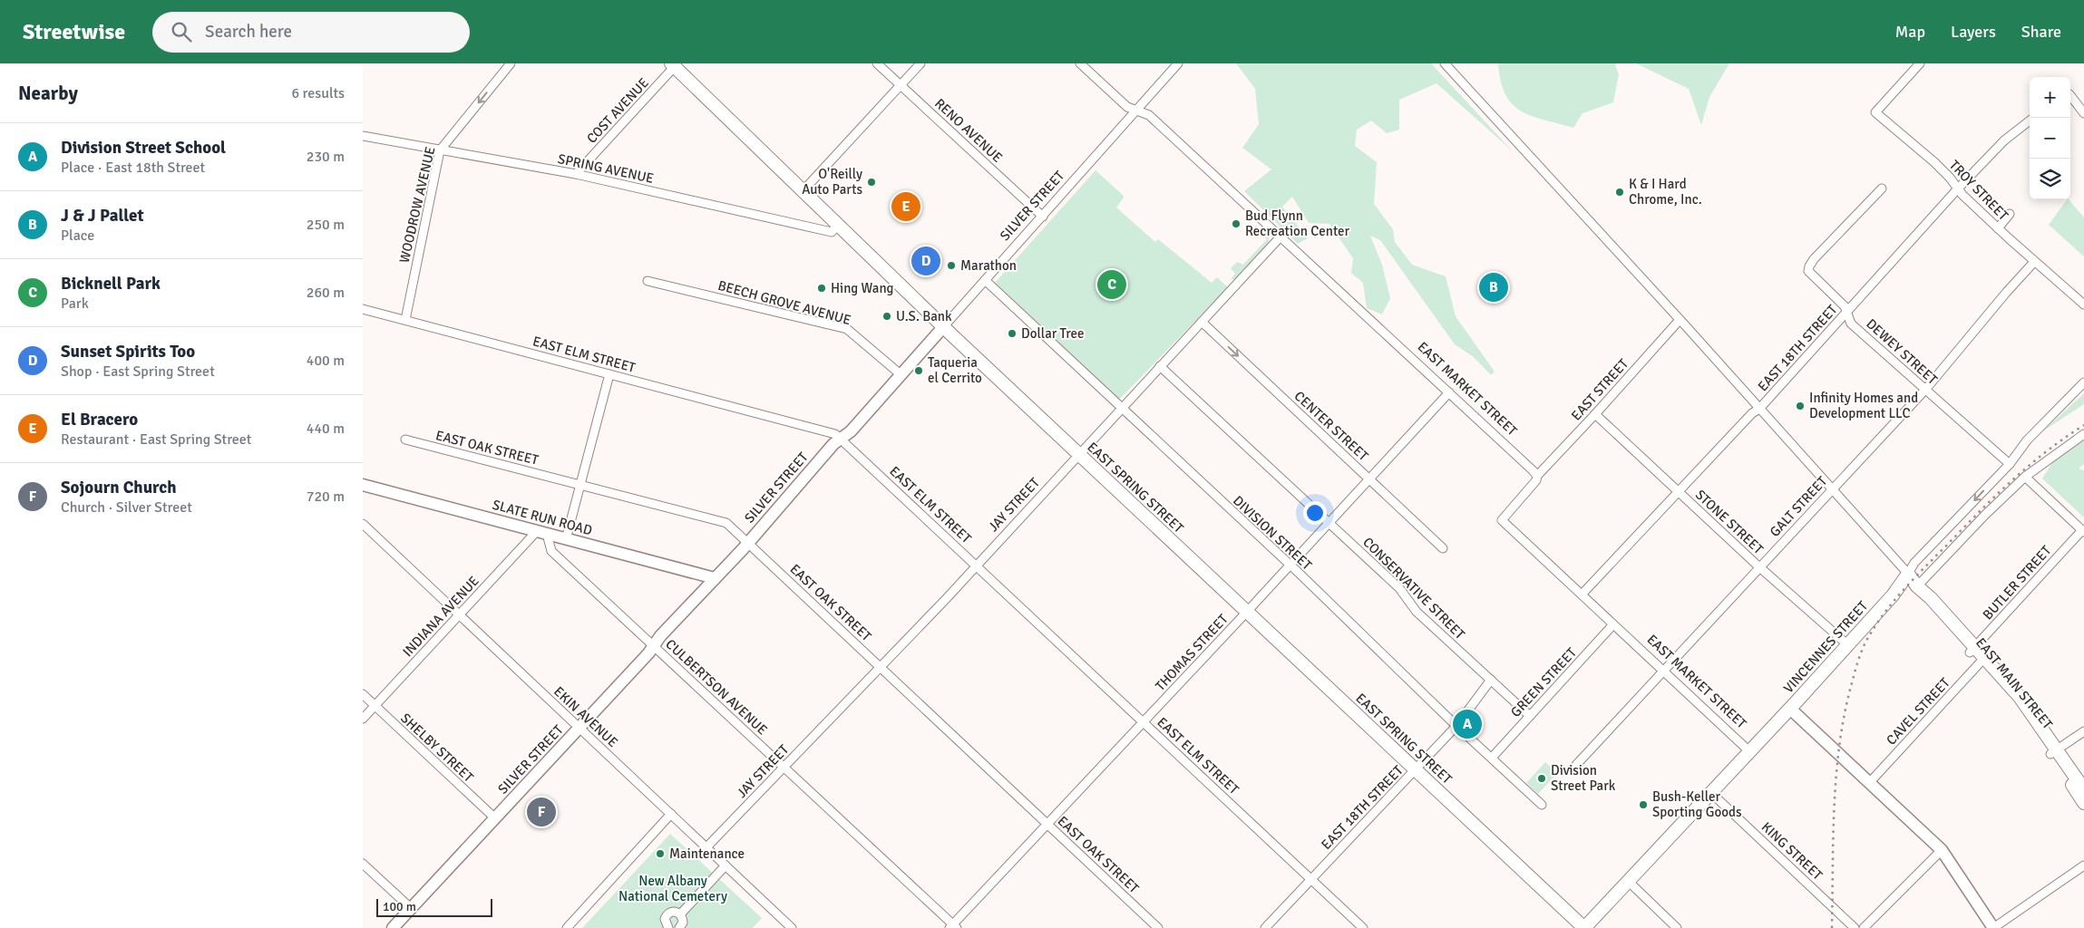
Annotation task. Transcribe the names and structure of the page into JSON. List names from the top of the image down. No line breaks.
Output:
{"streets":{"main road":["SILVER STREET","EAST SPRING STREET","SLATE RUN ROAD","VINCENNES STREET","EAST MAIN STREET"],"street":["COST AVENUE","RENO AVENUE","SPRING AVENUE","TROY STREET","WOODROW AVENUE","BEECH GROVE AVENUE","EAST 18TH STREET","DEWEY STREET","EAST ELM STREET","EAST MARKET STREET","EAST STREET","CENTER STREET","EAST OAK STREET","JAY STREET","GALT STREET","STONE STREET","DIVISION STREET","BUTLER STREET","CONSERVATIVE STREET","INDIANA AVENUE","THOMAS STREET","GREEN STREET","CULBERTSON AVENUE","CAVEL STREET","EKIN AVENUE","SHELBY STREET","KING STREET"]},"crossings":[["COST AVENUE","SPRING AVENUE"],["COST AVENUE","EAST SPRING STREET"],["RENO AVENUE","SILVER STREET"],["SPRING AVENUE","WOODROW AVENUE"],["SPRING AVENUE","EAST SPRING STREET"],["TROY STREET","EAST 18TH STREET"],["TROY STREET","GALT STREET"],["WOODROW AVENUE","EAST ELM STREET"],["SILVER STREET","BEECH GROVE AVENUE"],["SILVER STREET","EAST ELM STREET"],["SILVER STREET","EAST MARKET STREET"],["SILVER STREET","EAST OAK STREET"],["SILVER STREET","EAST SPRING STREET"],["SILVER STREET","SLATE RUN ROAD"],["SILVER STREET","DIVISION STREET"],["SILVER STREET","CULBERTSON AVENUE"],["SILVER STREET","EKIN AVENUE"],["SILVER STREET","SHELBY STREET"],["EAST 18TH STREET","DEWEY STREET"],["EAST 18TH STREET","EAST ELM STREET"],["EAST 18TH STREET","EAST MARKET STREET"],["EAST 18TH STREET","EAST SPRING STREET"],["EAST 18TH STREET","STONE STREET"],["EAST 18TH STREET","DIVISION STREET"],["EAST 18TH STREET","CONSERVATIVE STREET"],["DEWEY STREET","GALT STREET"],["DEWEY STREET","VINCENNES STREET"],["EAST ELM STREET","JAY STREET"],["EAST ELM STREET","THOMAS STREET"],["EAST MARKET STREET","EAST STREET"],["EAST MARKET STREET","JAY STREET"],["EAST MARKET STREET","GALT STREET"],["EAST MARKET STREET","VINCENNES STREET"],["EAST MARKET STREET","THOMAS STREET"],["EAST MARKET STREET","GREEN STREET"],["EAST STREET","STONE STREET"],["CENTER STREET","JAY STREET"],["CENTER STREET","THOMAS STREET"],["EAST OAK STREET","JAY STREET"],["EAST OAK STREET","THOMAS STREET"],["EAST SPRING STREET","JAY STREET"],["EAST SPRING STREET","VINCENNES STREET"],["EAST SPRING STREET","THOMAS STREET"],["JAY STREET","DIVISION STREET"],["JAY STREET","CONSERVATIVE STREET"],["JAY STREET","CULBERTSON AVENUE"],["JAY STREET","EKIN AVENUE"],["GALT STREET","STONE STREET"],["SLATE RUN ROAD","INDIANA AVENUE"],["SLATE RUN ROAD","CULBERTSON AVENUE"],["STONE STREET","VINCENNES STREET"],["DIVISION STREET","THOMAS STREET"],["DIVISION STREET","GREEN STREET"],["BUTLER STREET","EAST MAIN STREET"],["CONSERVATIVE STREET","THOMAS STREET"],["CONSERVATIVE STREET","GREEN STREET"],["INDIANA AVENUE","CULBERTSON AVENUE"],["INDIANA AVENUE","EKIN AVENUE"],["INDIANA AVENUE","SHELBY STREET"],["VINCENNES STREET","EAST MAIN STREET"],["VINCENNES STREET","KING STREET"],["THOMAS STREET","CULBERTSON AVENUE"],["EAST MAIN STREET","CAVEL STREET"]],"one_way":["WOODROW AVENUE","CENTER STREET"],"parks":["New Albany National Cemetery"],"places":["O'Reilly Auto Parts","K & I Hard Chrome, Inc.","Bud Flynn Recreation Center","Marathon","Hing Wang","U.S. Bank","Dollar Tree","Taqueria el Cerrito","Infinity Homes and Development LLC","Division Street Park","Bush-Keller Sporting Goods","Maintenance"],"scale_bar":"100 m","page":{"header":"Streetwise","search":"Search here","nav":["Map","Layers","Share"],"heading":["Nearby","6 results"],"map_buttons":["+","−"],"list":[{"mark":"A","name":"Division Street School","note":"Place · East 18th Street","value":"230 m"},{"mark":"B","name":"J & J Pallet","note":"Place","value":"250 m"},{"mark":"C","name":"Bicknell Park","note":"Park","value":"260 m"},{"mark":"D","name":"Sunset Spirits Too","note":"Shop · East Spring Street","value":"400 m"},{"mark":"E","name":"El Bracero","note":"Restaurant · East Spring Street","value":"440 m"},{"mark":"F","name":"Sojourn Church","note":"Church · Silver Street","value":"720 m"}],"pins":["E","D","C","B","A","F"],"scale":"100 m"}}
